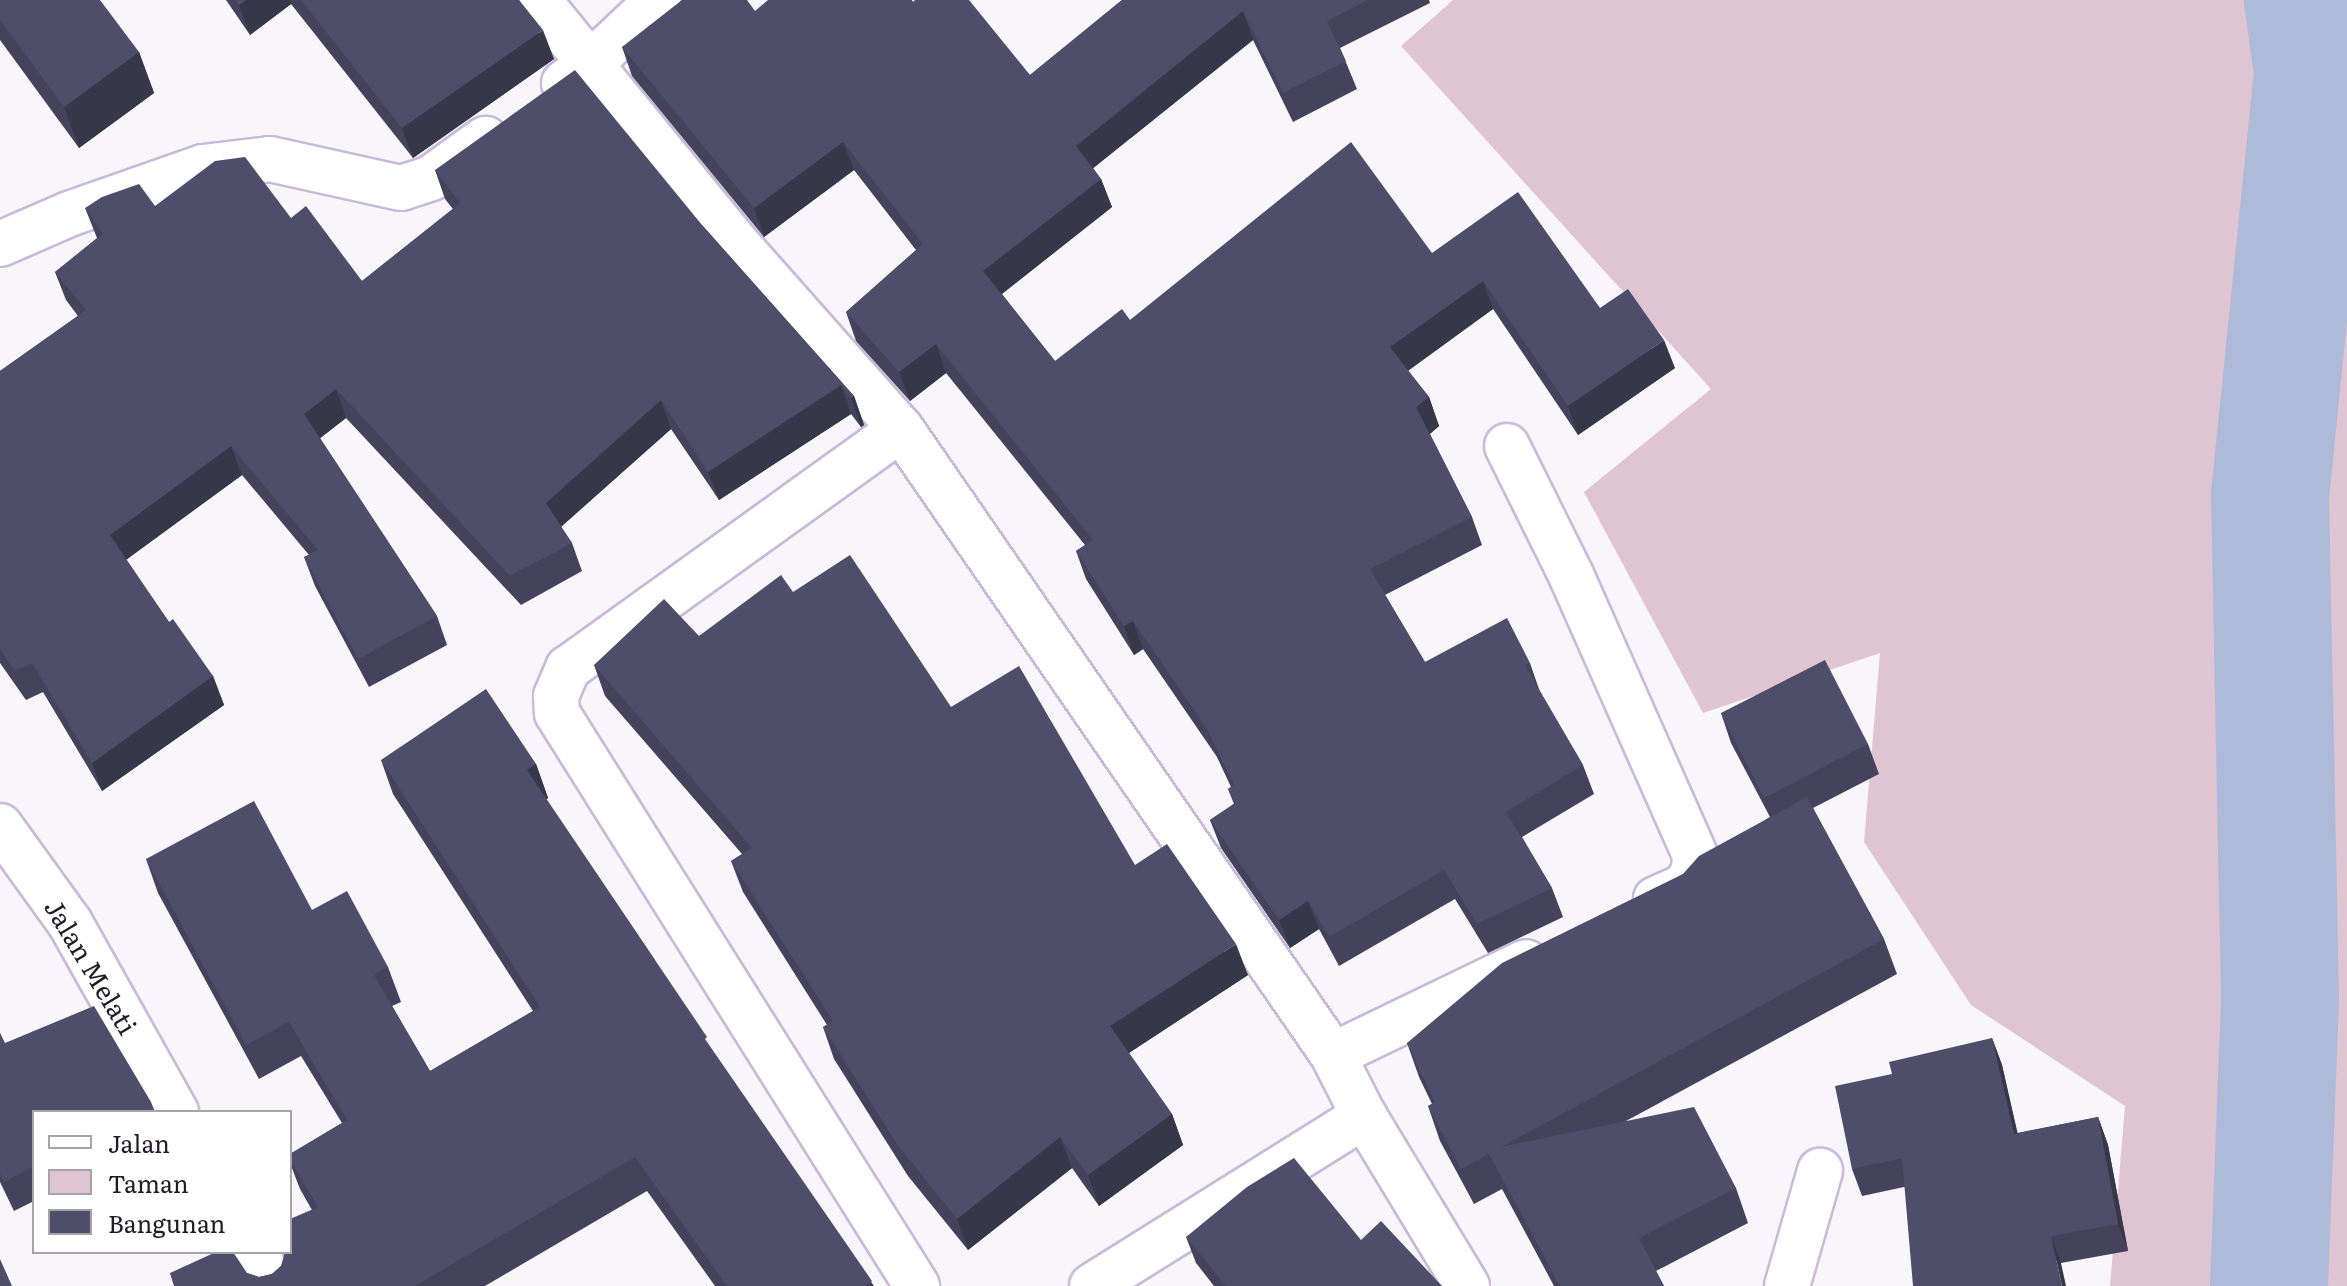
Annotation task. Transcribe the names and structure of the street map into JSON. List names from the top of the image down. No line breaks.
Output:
{"streets":{"street":["Jalan Melati"]},"legend":["Jalan","Taman","Bangunan"]}
